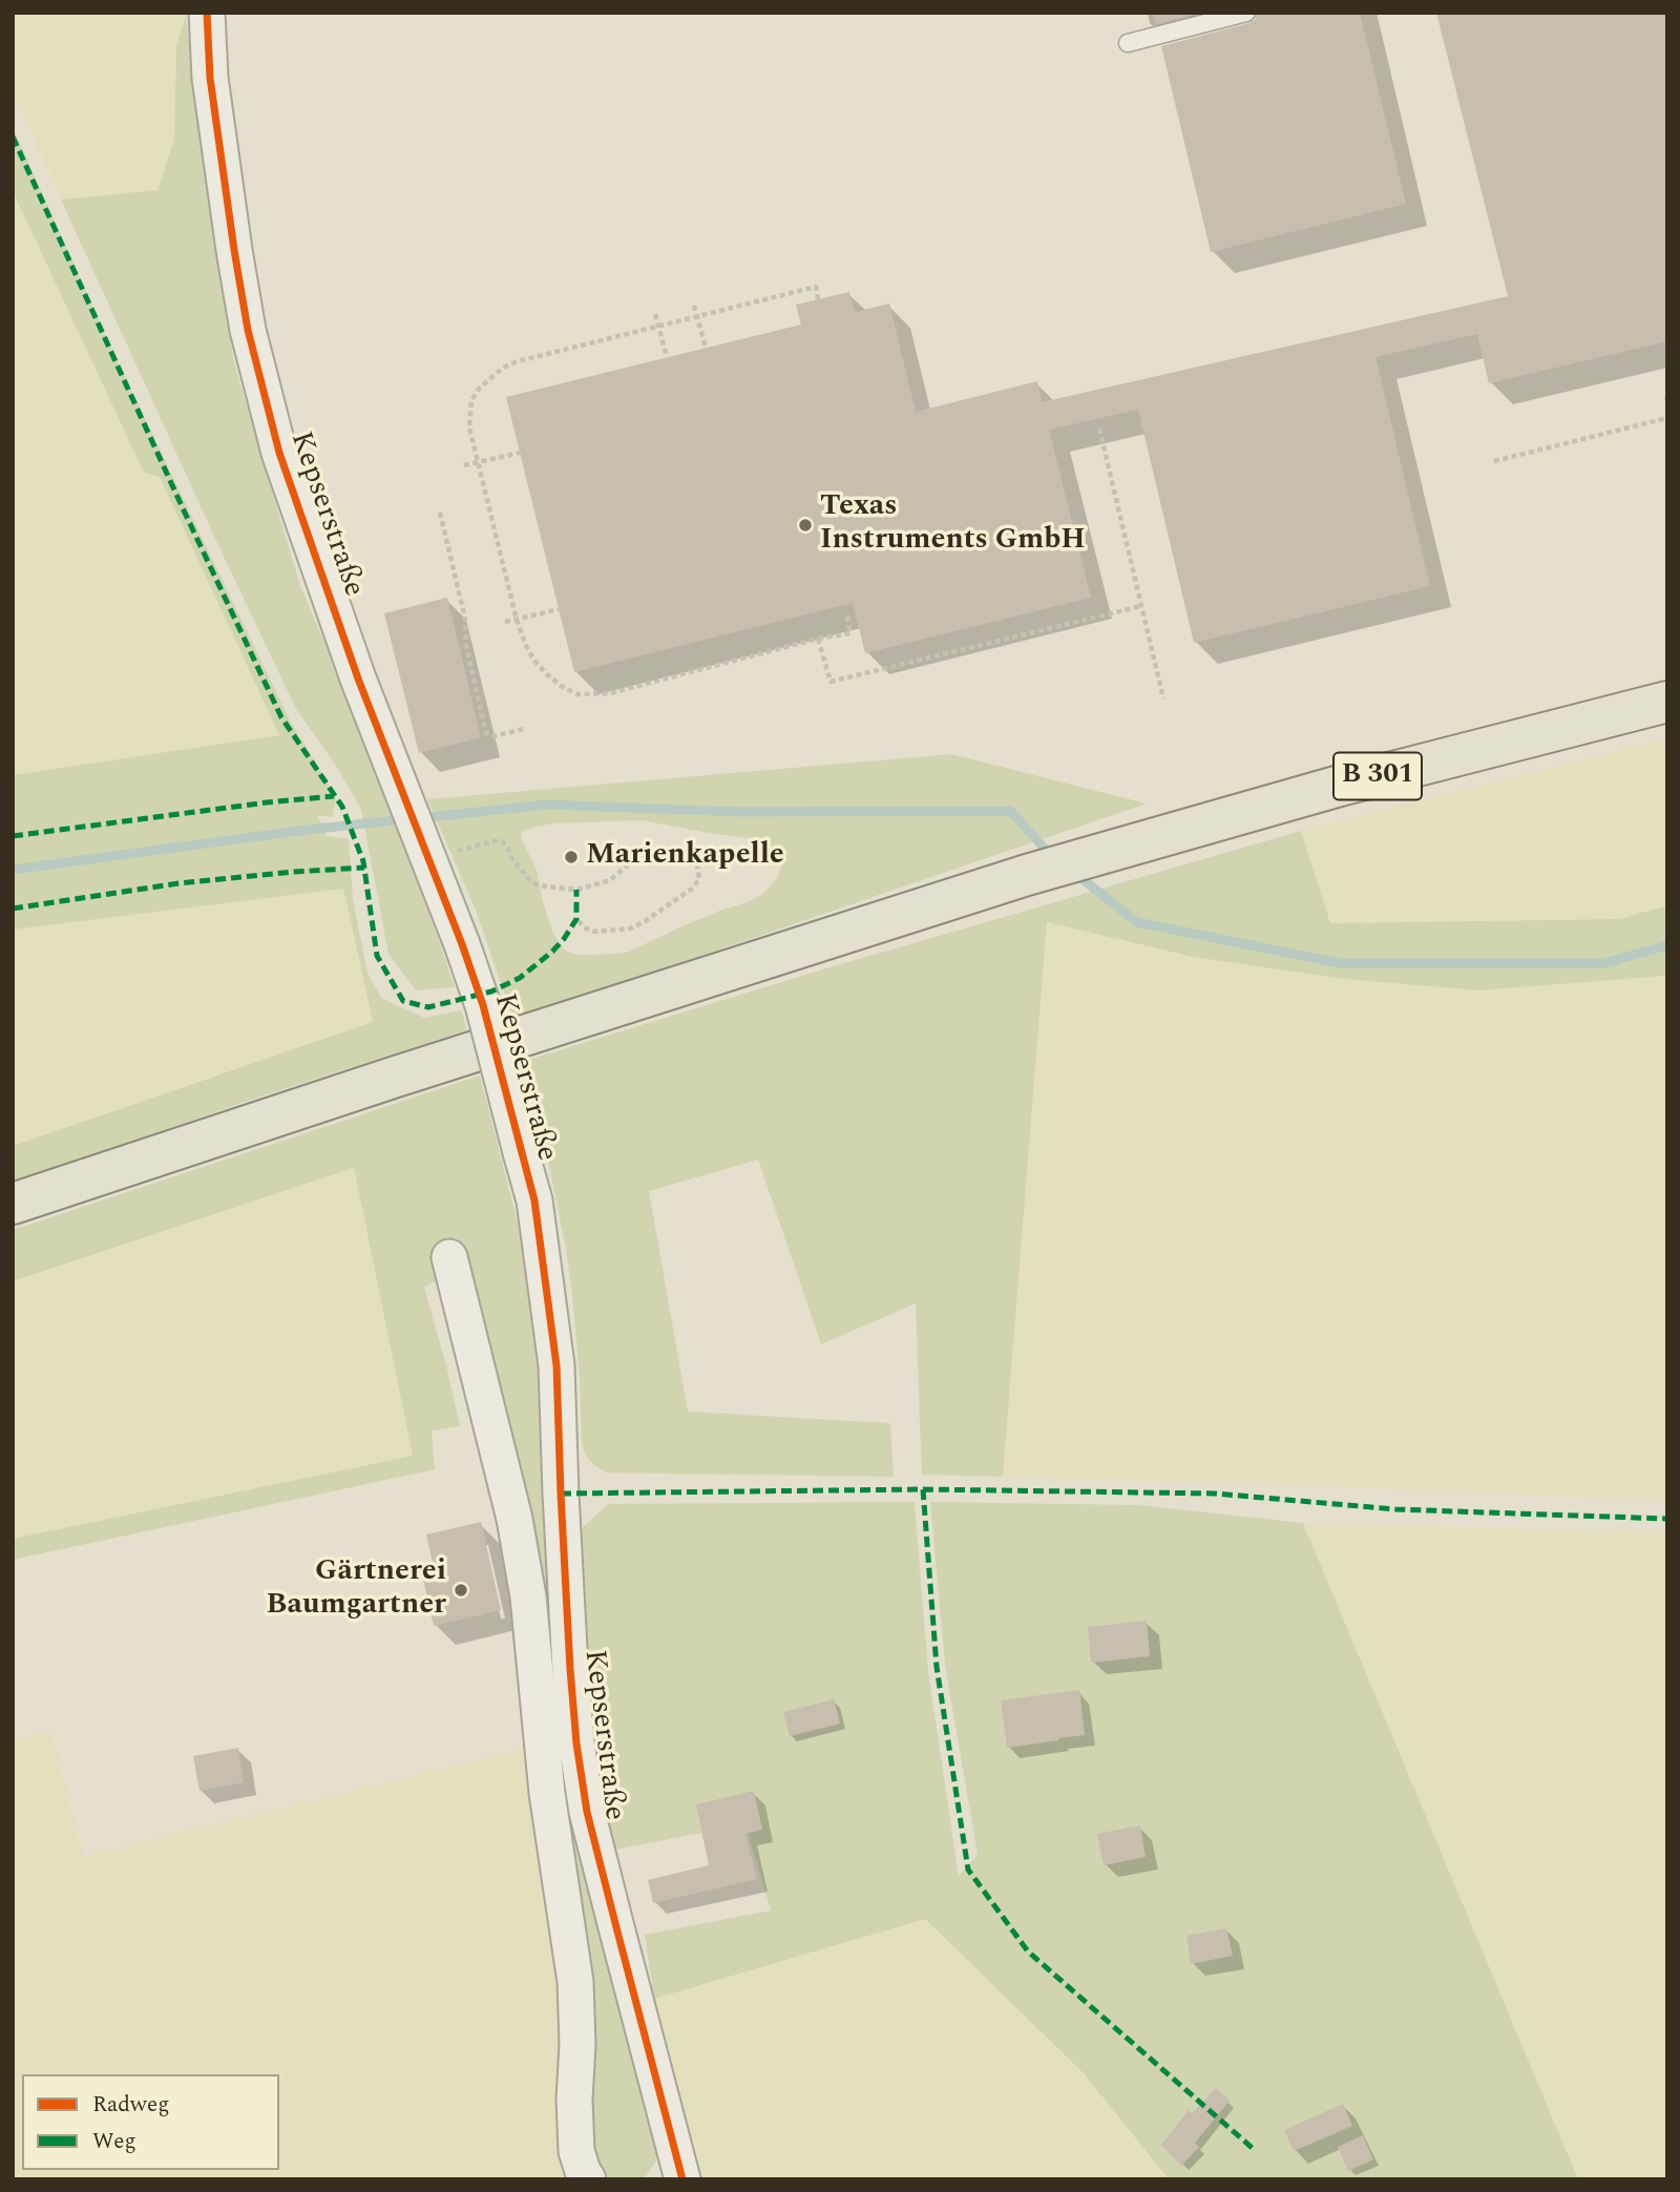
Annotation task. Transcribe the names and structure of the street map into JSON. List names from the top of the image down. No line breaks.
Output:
{"streets":{"main road":["B 301"],"street":["Kepserstraße"]},"places":["Texas Instruments GmbH","Marienkapelle","Gärtnerei Baumgartner"],"legend":["Radweg","Weg"]}
